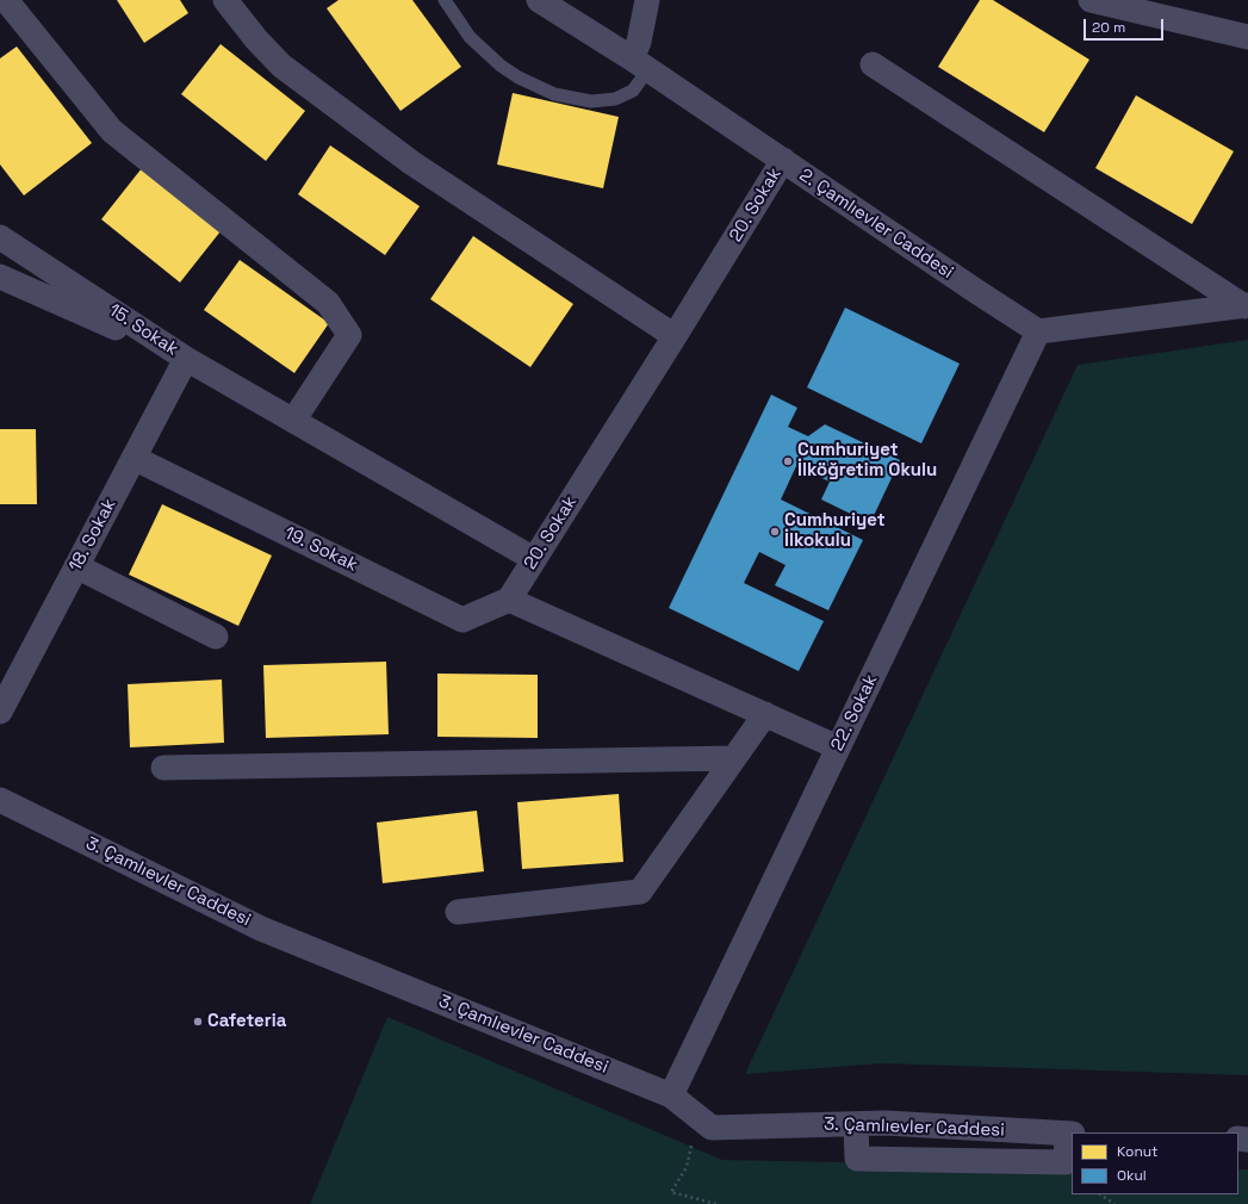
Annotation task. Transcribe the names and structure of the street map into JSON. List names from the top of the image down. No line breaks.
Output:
{"streets":{"street":["20. Sokak","2. Çamlıevler Caddesi","15. Sokak","18. Sokak","19. Sokak","22. Sokak","3. Çamlıevler Caddesi"]},"crossings":[["20. Sokak","2. Çamlıevler Caddesi"],["20. Sokak","19. Sokak"],["2. Çamlıevler Caddesi","22. Sokak"],["15. Sokak","18. Sokak"],["18. Sokak","19. Sokak"],["22. Sokak","3. Çamlıevler Caddesi"]],"places":["Cumhuriyet İlköğretim Okulu","Cumhuriyet İlkokulu","Cafeteria"],"legend":["Konut","Okul"],"scale_bar":"20 m"}
